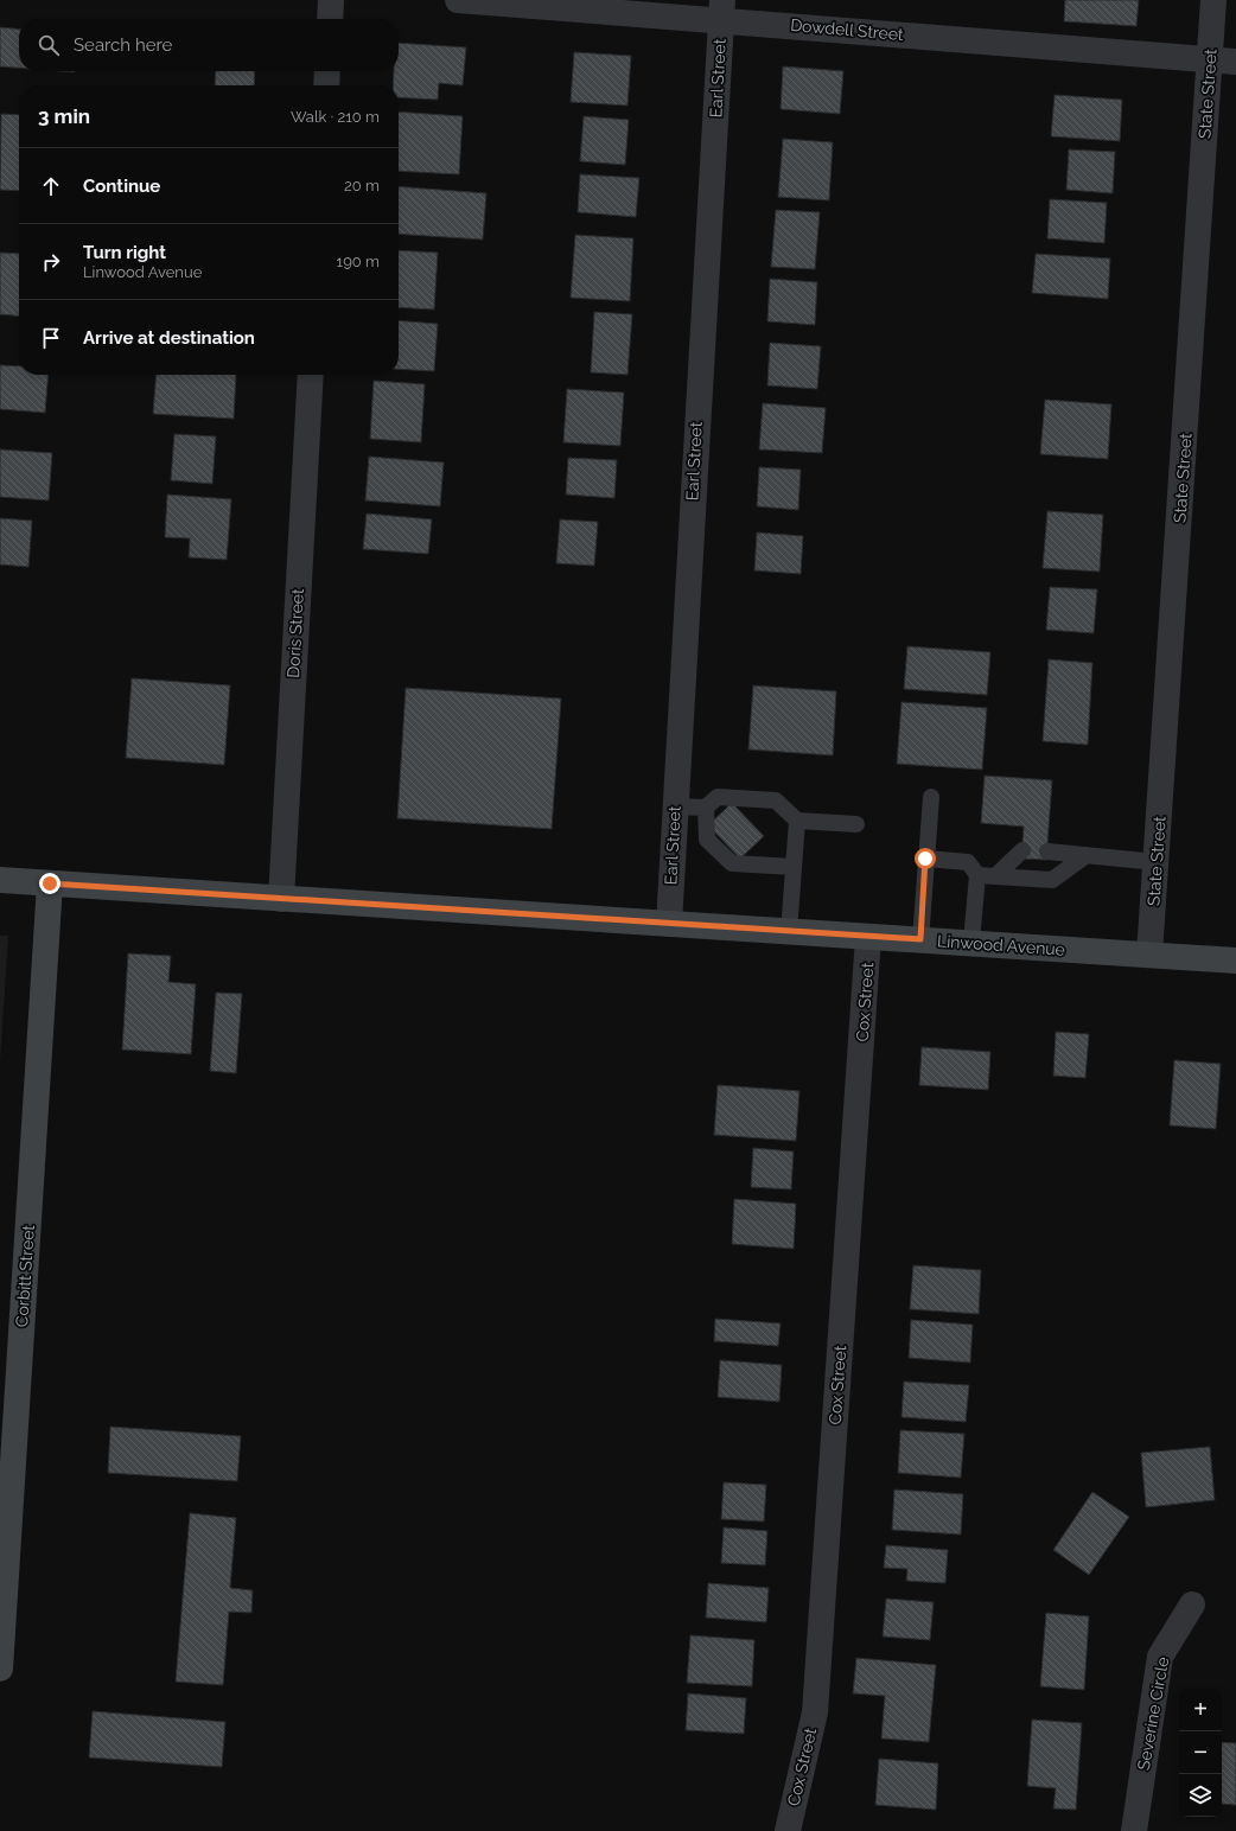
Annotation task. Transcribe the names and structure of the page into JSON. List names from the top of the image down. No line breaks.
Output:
{"streets":{"main road":["Linwood Avenue","Corbitt Street"],"street":["Dowdell Street","Earl Street","State Street","Doris Street","Cox Street","Severine Circle"]},"crossings":[["Dowdell Street","Earl Street"],["Dowdell Street","State Street"],["Earl Street","Linwood Avenue"],["State Street","Linwood Avenue"],["Doris Street","Linwood Avenue"],["Linwood Avenue","Cox Street"],["Linwood Avenue","Corbitt Street"]],"page":{"search":"Search here","heading":["3 min","Walk · 210 m"],"list":[["Continue","20 m"],["Turn right","Linwood Avenue","190 m"],"Arrive at destination"],"map_buttons":["+","−"]}}
